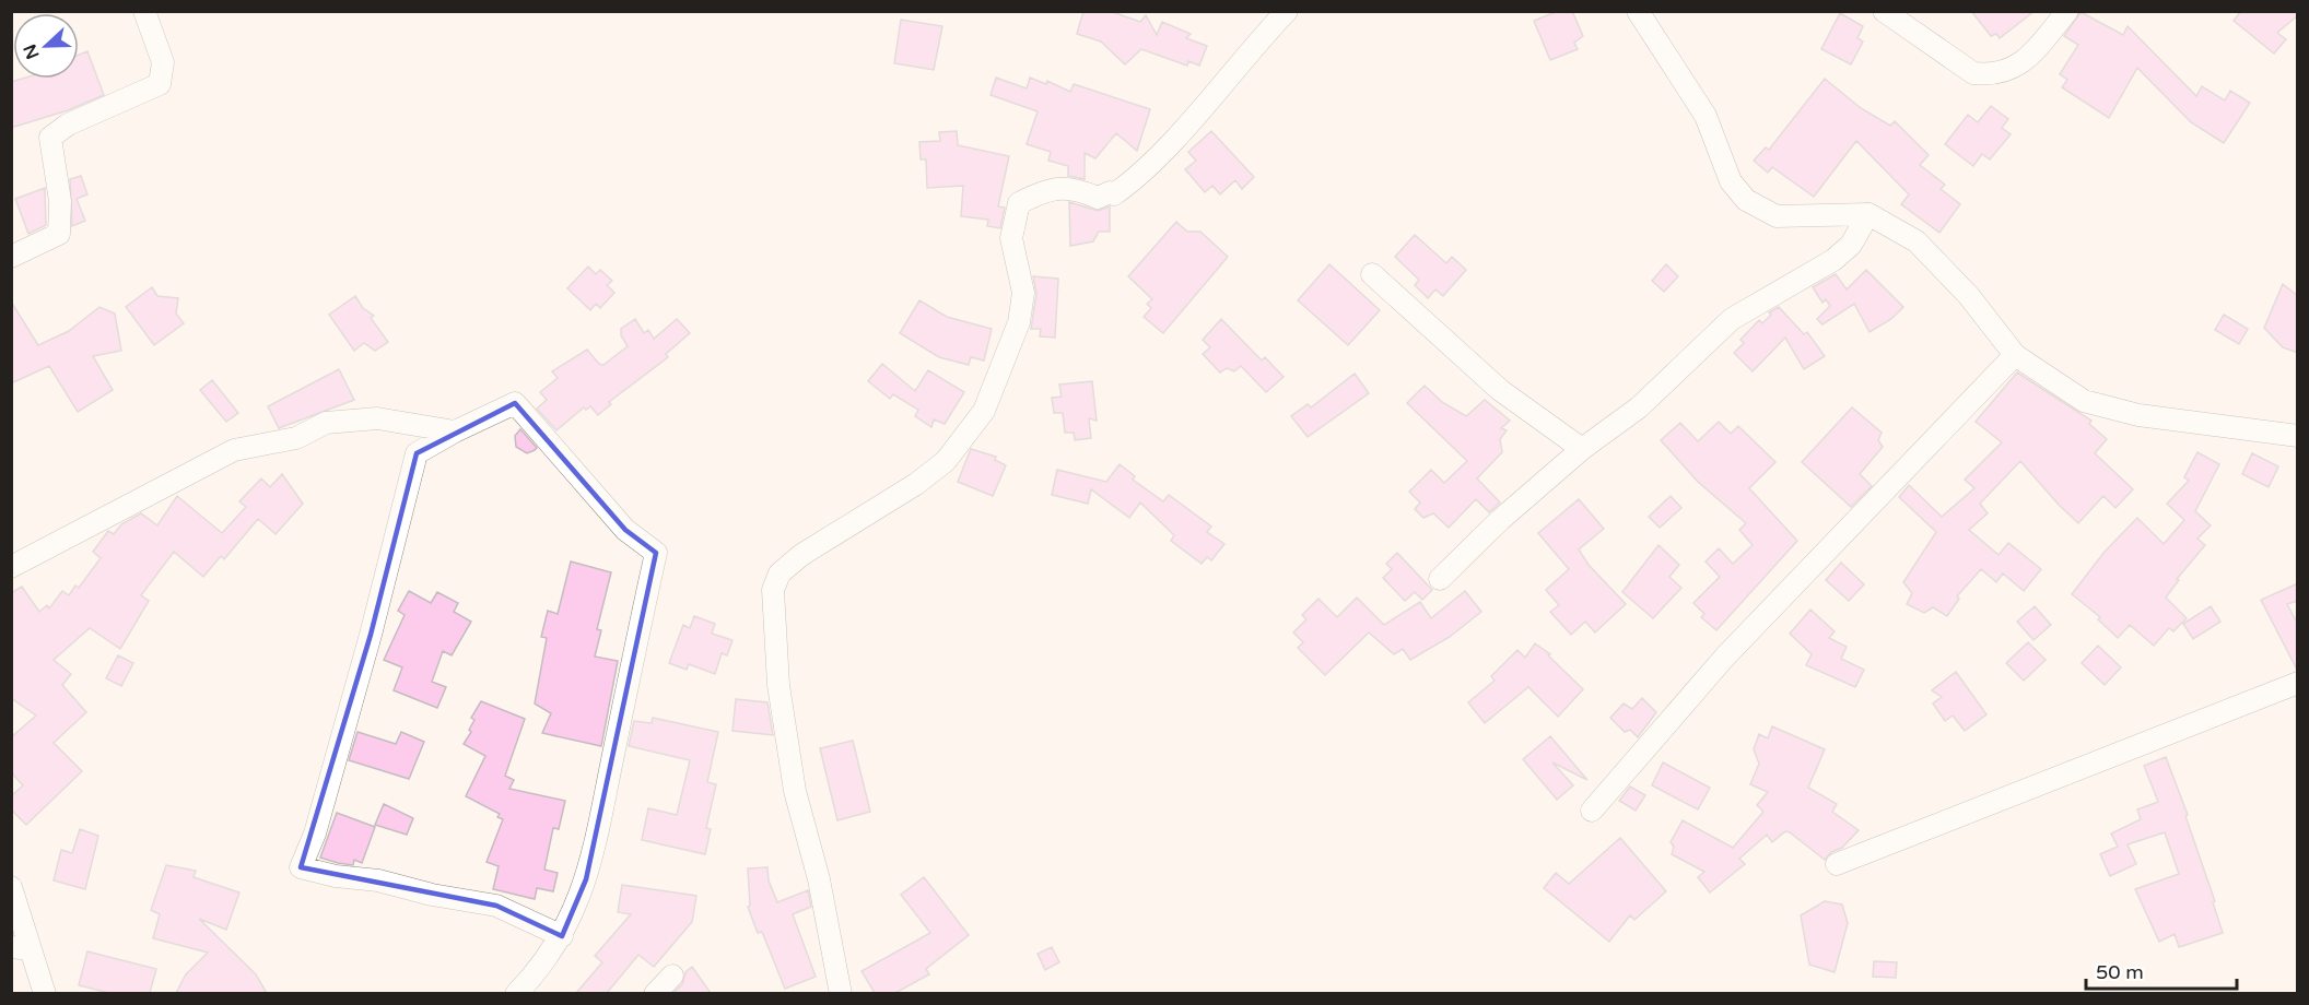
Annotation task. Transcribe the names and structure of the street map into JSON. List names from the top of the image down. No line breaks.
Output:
{"scale_bar":"50 m","north":"left"}
